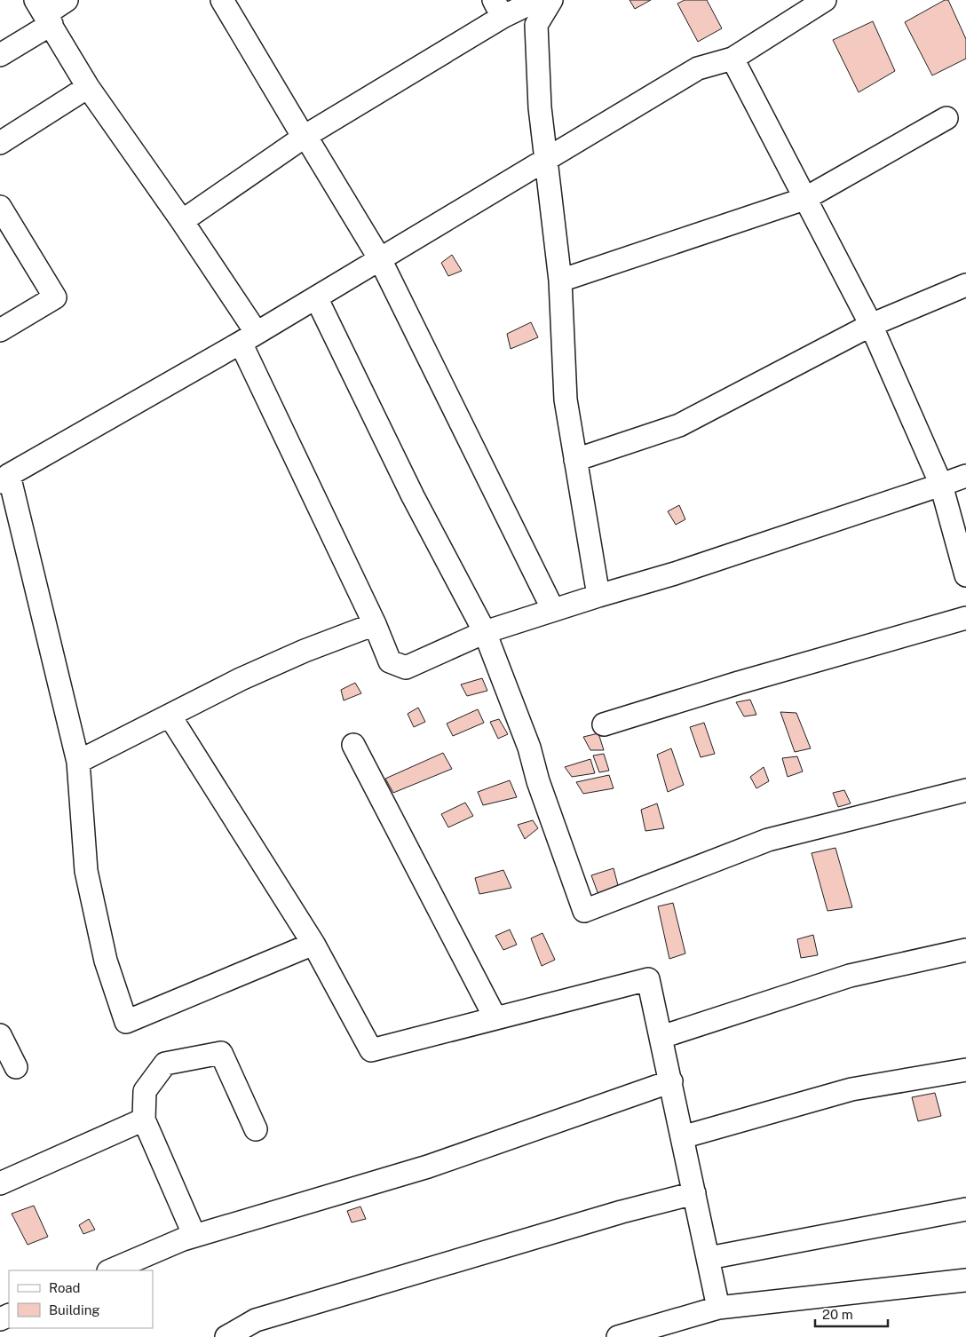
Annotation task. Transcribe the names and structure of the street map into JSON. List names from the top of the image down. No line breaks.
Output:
{"legend":["Road","Building"],"scale_bar":"20 m"}
